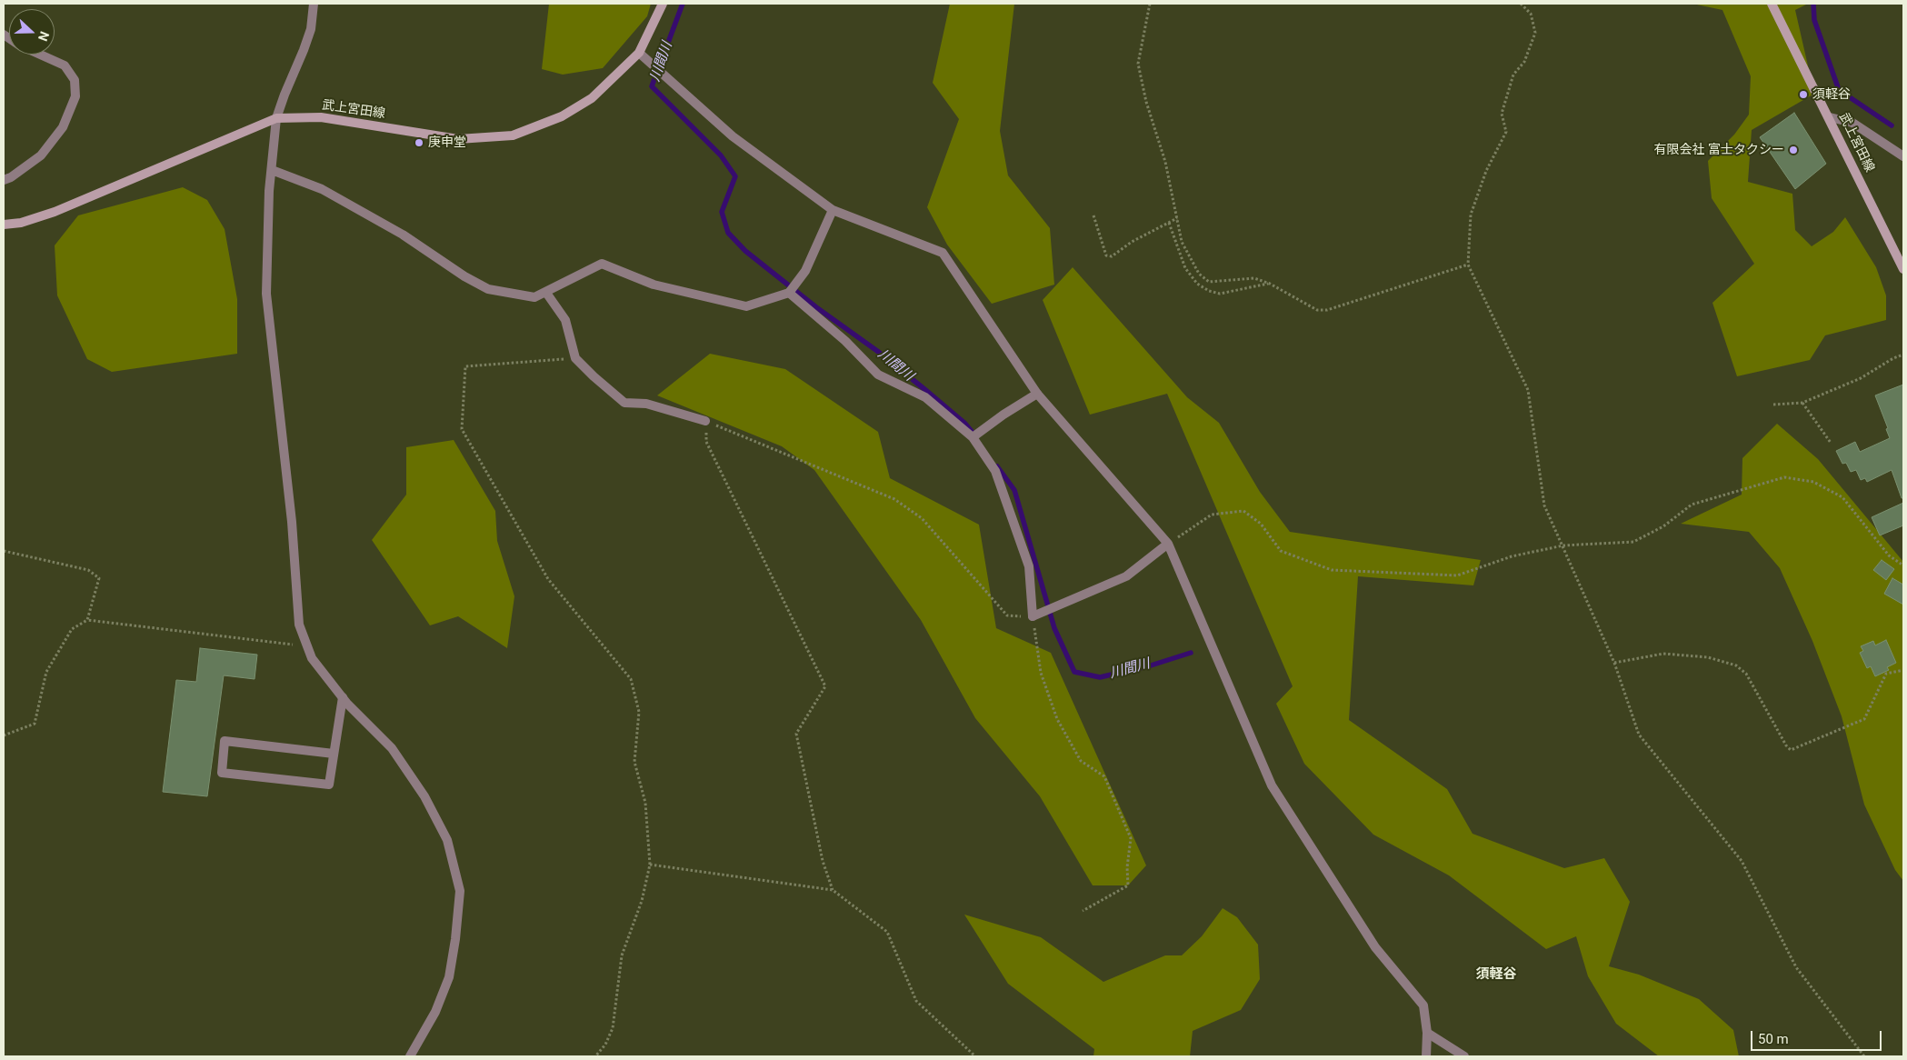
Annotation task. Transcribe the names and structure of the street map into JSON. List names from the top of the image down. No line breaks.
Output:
{"streets":{"main road":["武上宮田線"]},"districts":["須軽谷"],"water":["川間川"],"places":["須軽谷","庚申堂","有限会社 富士タクシー"],"scale_bar":"50 m","north":"right"}
